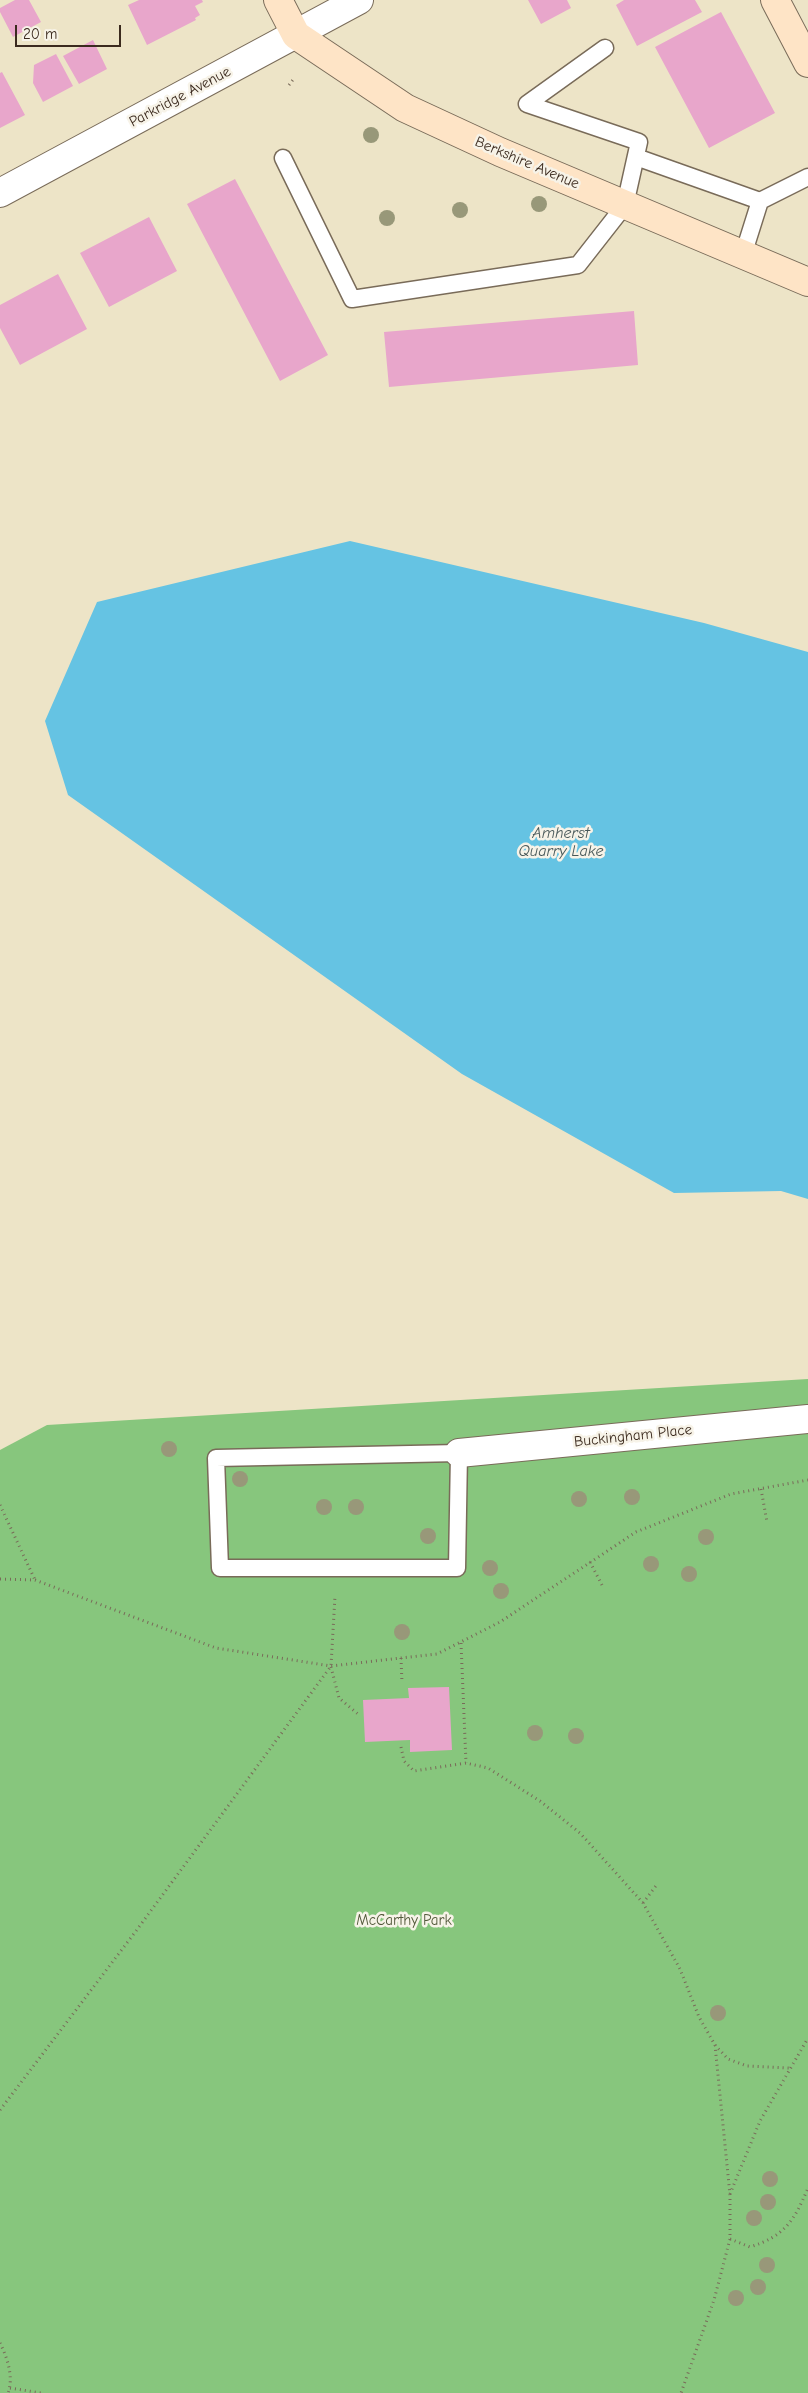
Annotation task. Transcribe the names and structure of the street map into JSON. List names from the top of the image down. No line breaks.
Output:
{"streets":{"street":["Parkridge Avenue","Berkshire Avenue","Buckingham Place"]},"crossings":[["Parkridge Avenue","Berkshire Avenue"]],"water":["Amherst Quarry Lake"],"parks":["McCarthy Park"],"scale_bar":"20 m"}
